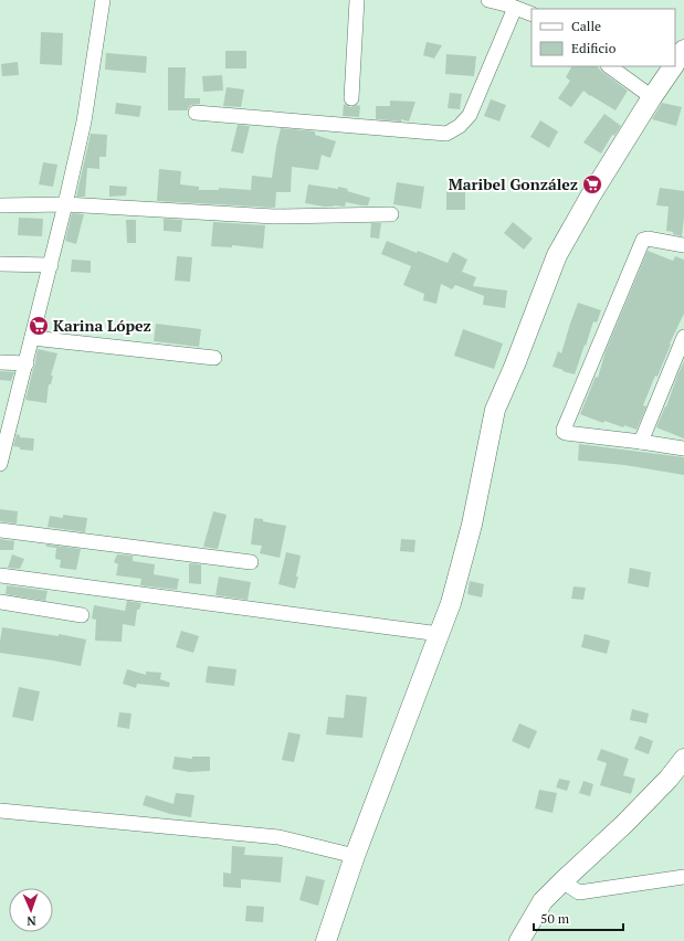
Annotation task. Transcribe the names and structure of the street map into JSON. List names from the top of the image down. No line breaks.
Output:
{"places":{"supermarket":["Maribel González","Karina López"]},"legend":["Calle","Edificio"],"scale_bar":"50 m","north":"bottom"}
